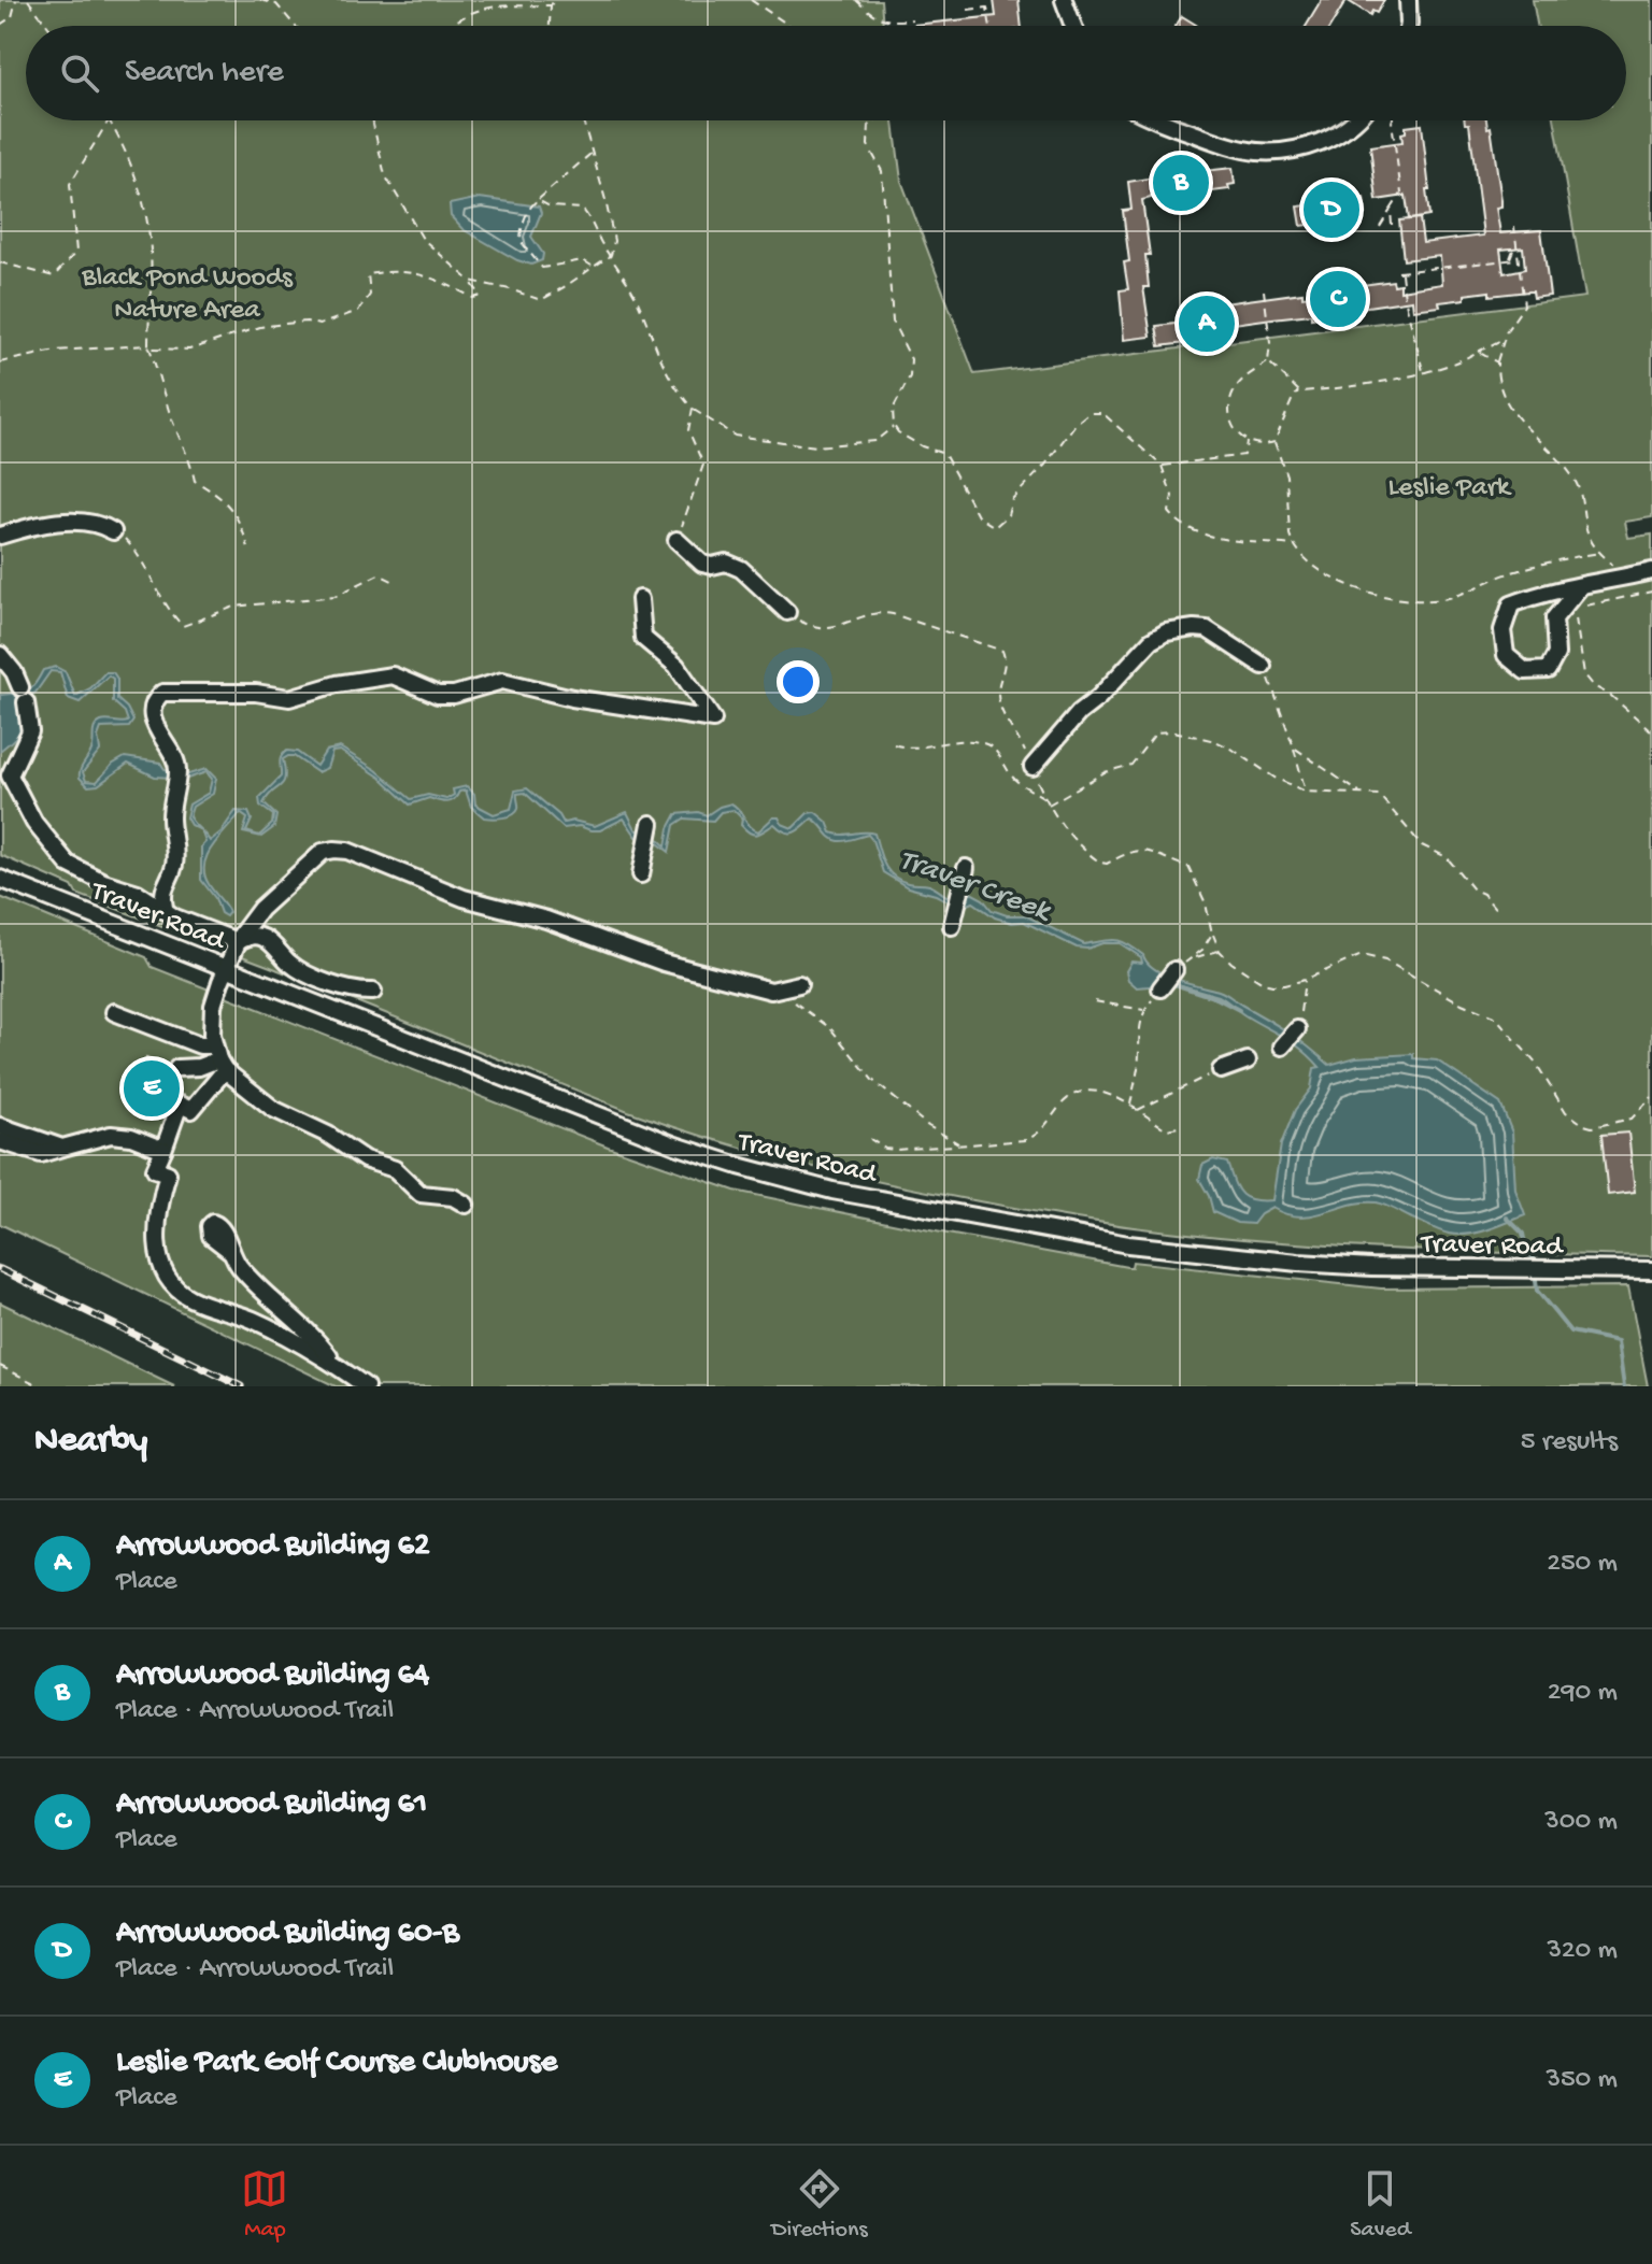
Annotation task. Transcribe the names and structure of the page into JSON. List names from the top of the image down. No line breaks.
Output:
{"streets":{"street":["Traver Road"]},"water":["Traver Creek"],"parks":["Black Pond Woods Nature Area","Leslie Park"],"page":{"search":"Search here","pins":["B","D","C","A","E"],"heading":["Nearby","5 results"],"list":[{"mark":"A","name":"Arrowwood Building 62","note":"Place","value":"250 m"},{"mark":"B","name":"Arrowwood Building 64","note":"Place · Arrowwood Trail","value":"290 m"},{"mark":"C","name":"Arrowwood Building 61","note":"Place","value":"300 m"},{"mark":"D","name":"Arrowwood Building 60-B","note":"Place · Arrowwood Trail","value":"320 m"},{"mark":"E","name":"Leslie Park Golf Course Clubhouse","note":"Place","value":"350 m"}],"nav":["Map","Directions","Saved"]}}
